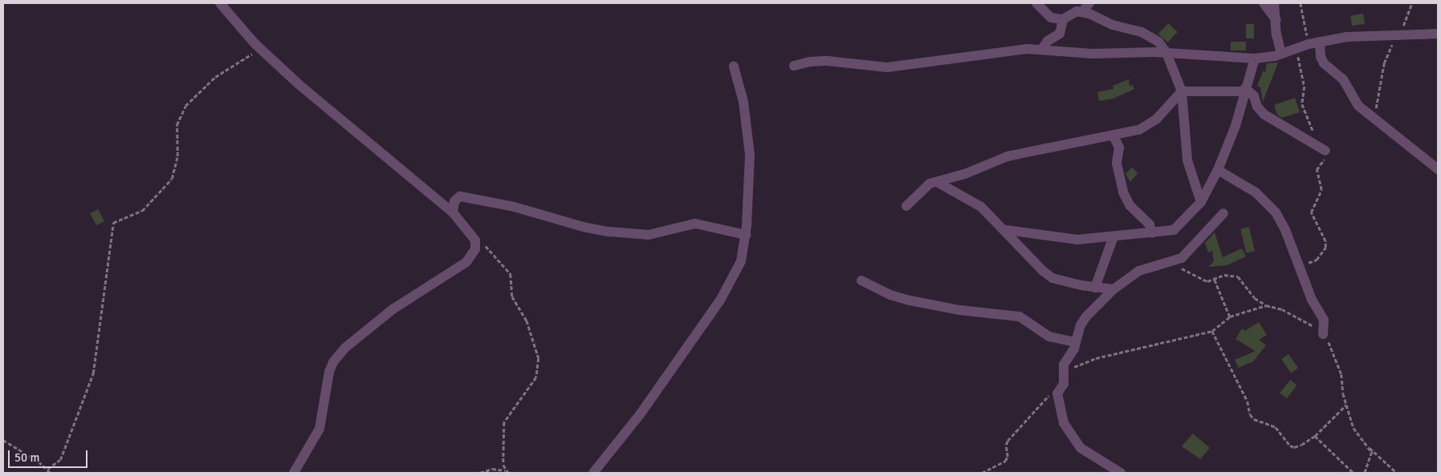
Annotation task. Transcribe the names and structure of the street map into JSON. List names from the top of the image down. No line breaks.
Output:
{"scale_bar":"50 m"}
